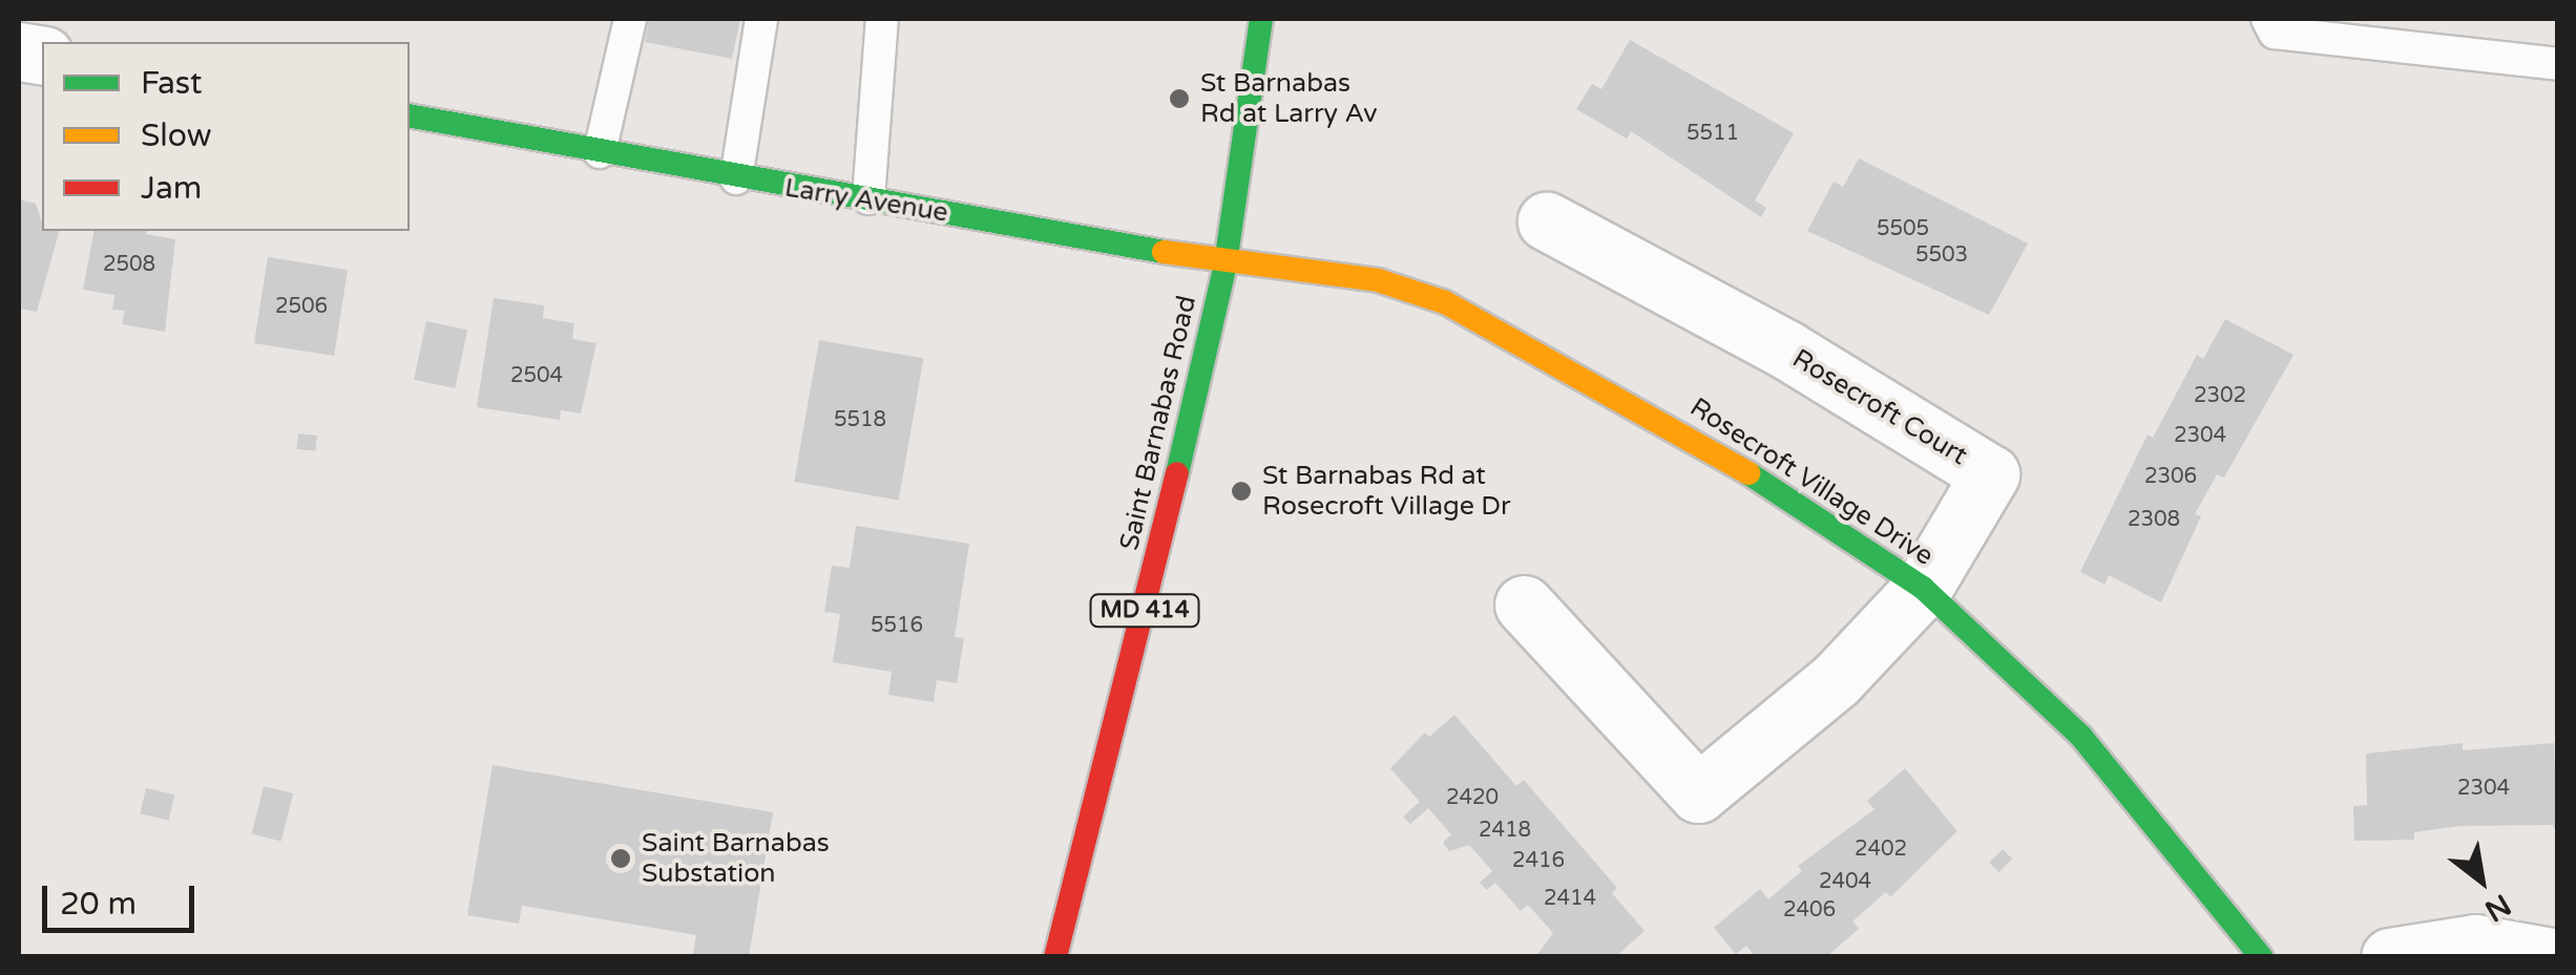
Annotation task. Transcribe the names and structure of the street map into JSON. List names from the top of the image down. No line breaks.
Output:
{"streets":{"street":["Larry Avenue","Rosecroft Court","Saint Barnabas Road","Rosecroft Village Drive","MD 414"]},"crossings":[["Larry Avenue","Saint Barnabas Road"],["Larry Avenue","Rosecroft Village Drive"],["Rosecroft Court","Rosecroft Village Drive"]],"places":["St Barnabas Rd at Larry Av","St Barnabas Rd at Rosecroft Village Dr","Saint Barnabas Substation"],"house_numbers":["5511","5505","5503","2508","2506","2504","2302","5518","2304","2306","2308","5516","2304","2420","2418","2402","2416","2404","2414","2406"],"legend":["Fast","Slow","Jam"],"scale_bar":"20 m","north":"bottom right"}
